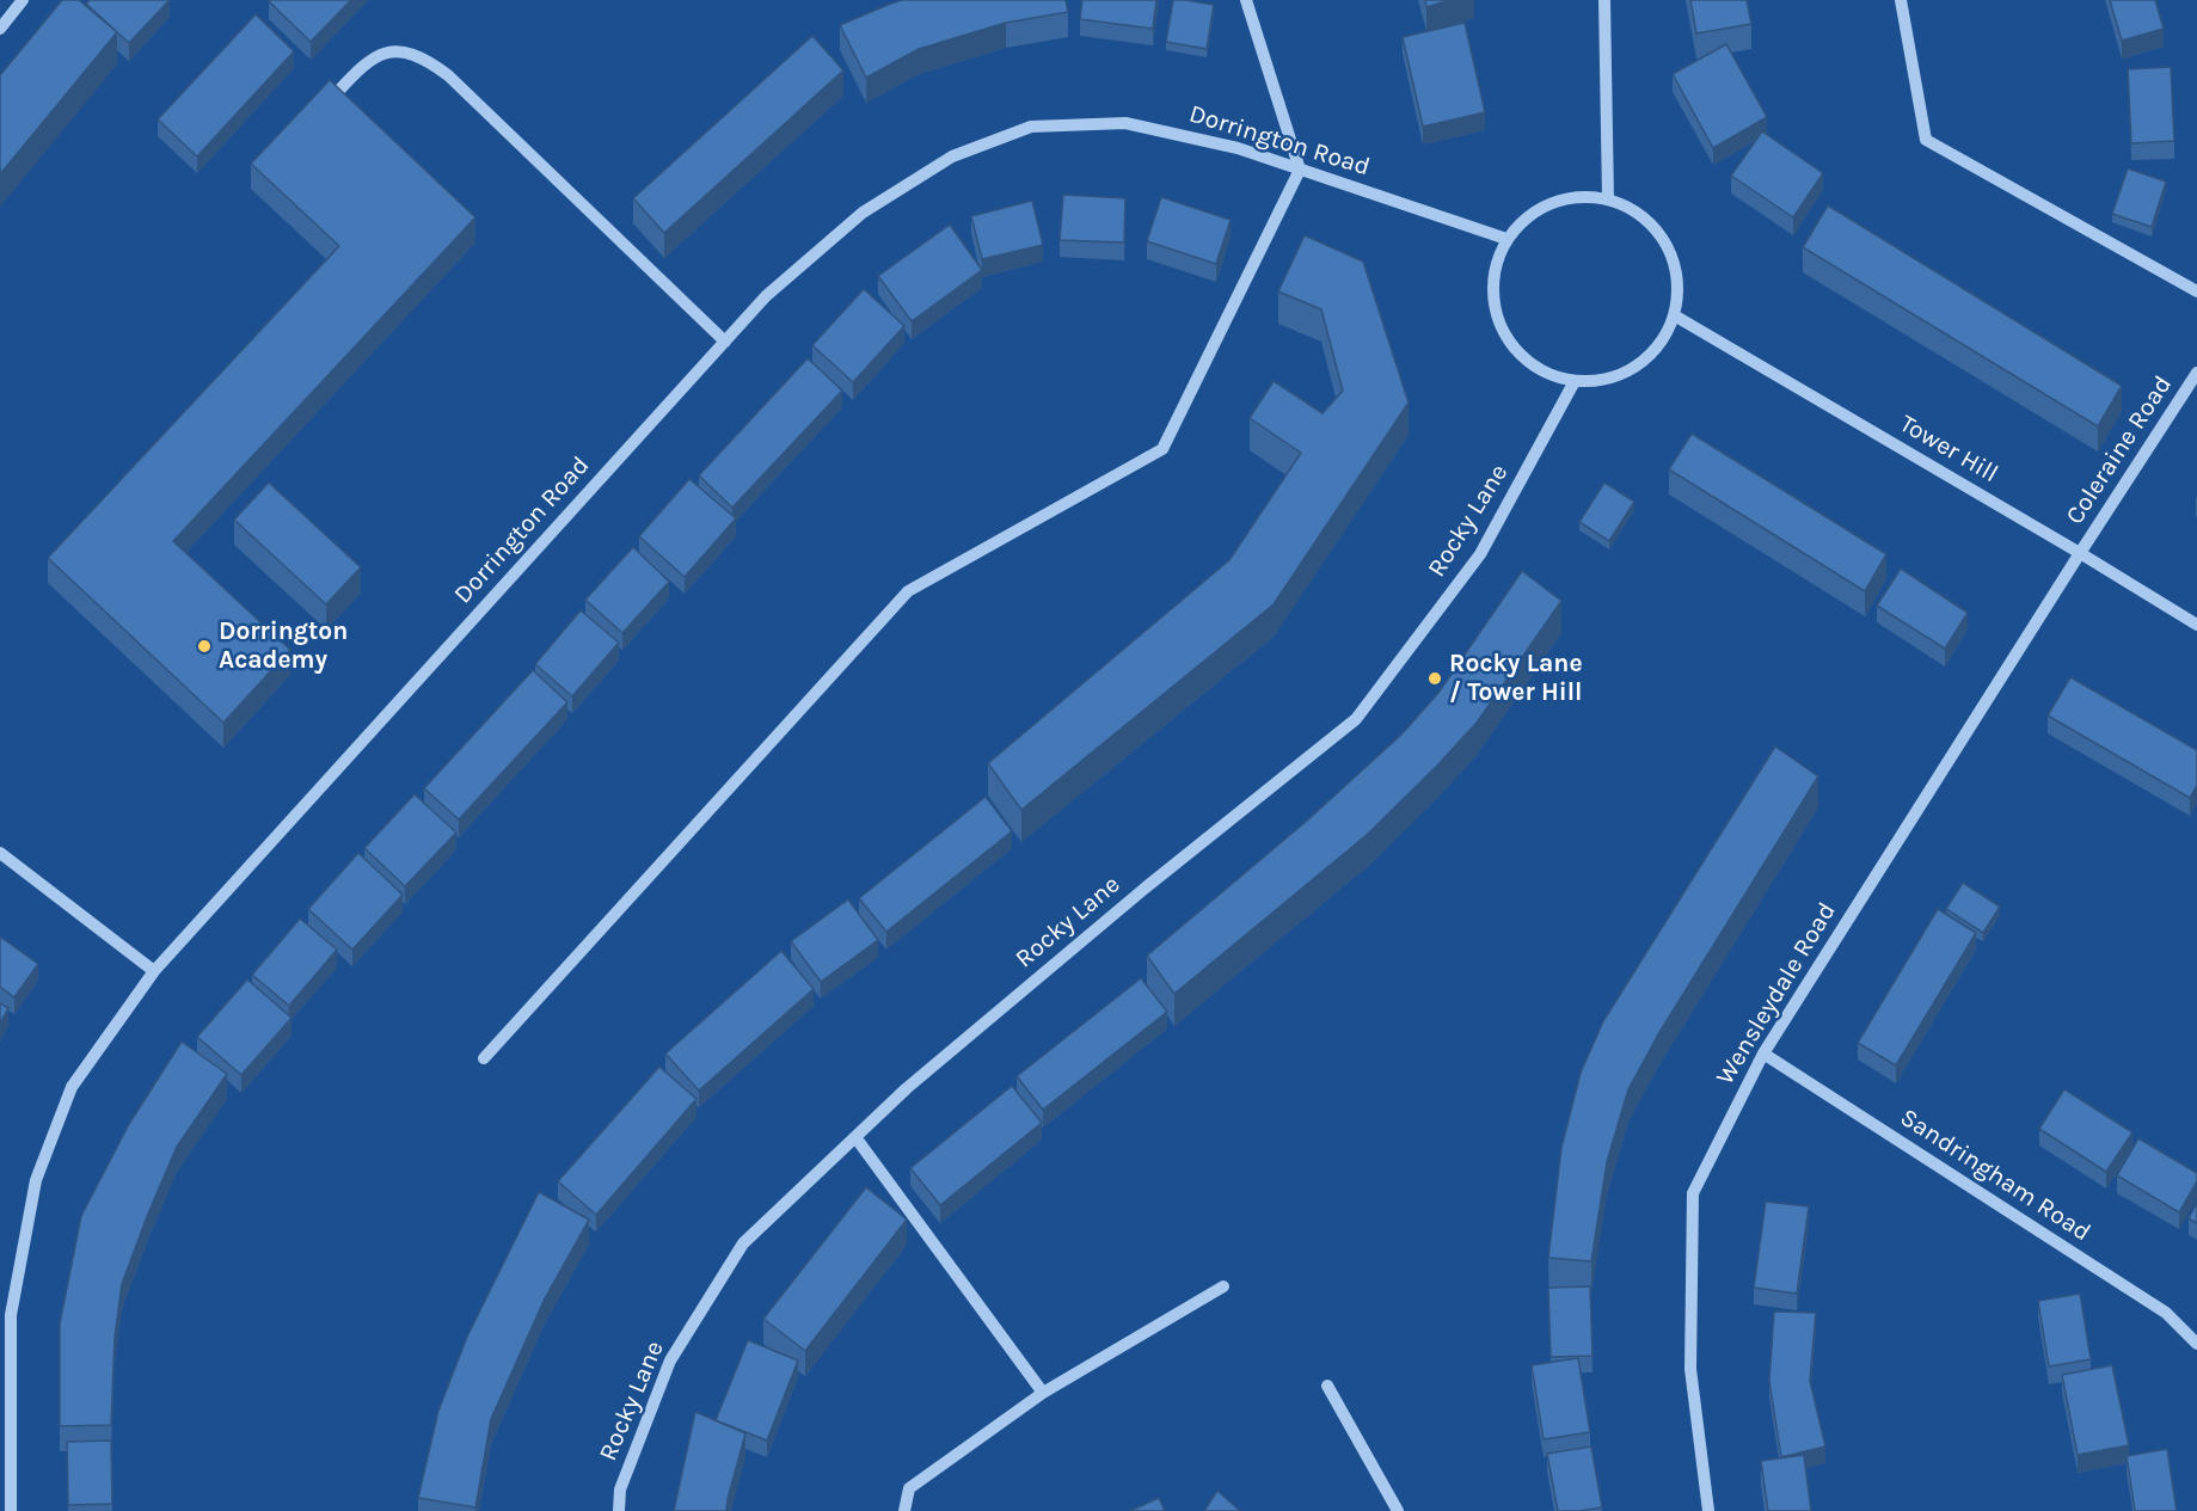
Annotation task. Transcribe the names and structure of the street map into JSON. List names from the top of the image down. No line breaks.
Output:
{"streets":{"street":["Dorrington Road","Tower Hill","Coleraine Road","Rocky Lane","Wensleydale Road","Sandringham Road"]},"crossings":[["Dorrington Road","Tower Hill"],["Dorrington Road","Rocky Lane"],["Tower Hill","Coleraine Road"],["Tower Hill","Rocky Lane"],["Tower Hill","Wensleydale Road"],["Coleraine Road","Wensleydale Road"],["Wensleydale Road","Sandringham Road"]],"places":["Dorrington Academy","Rocky Lane / Tower Hill"]}
